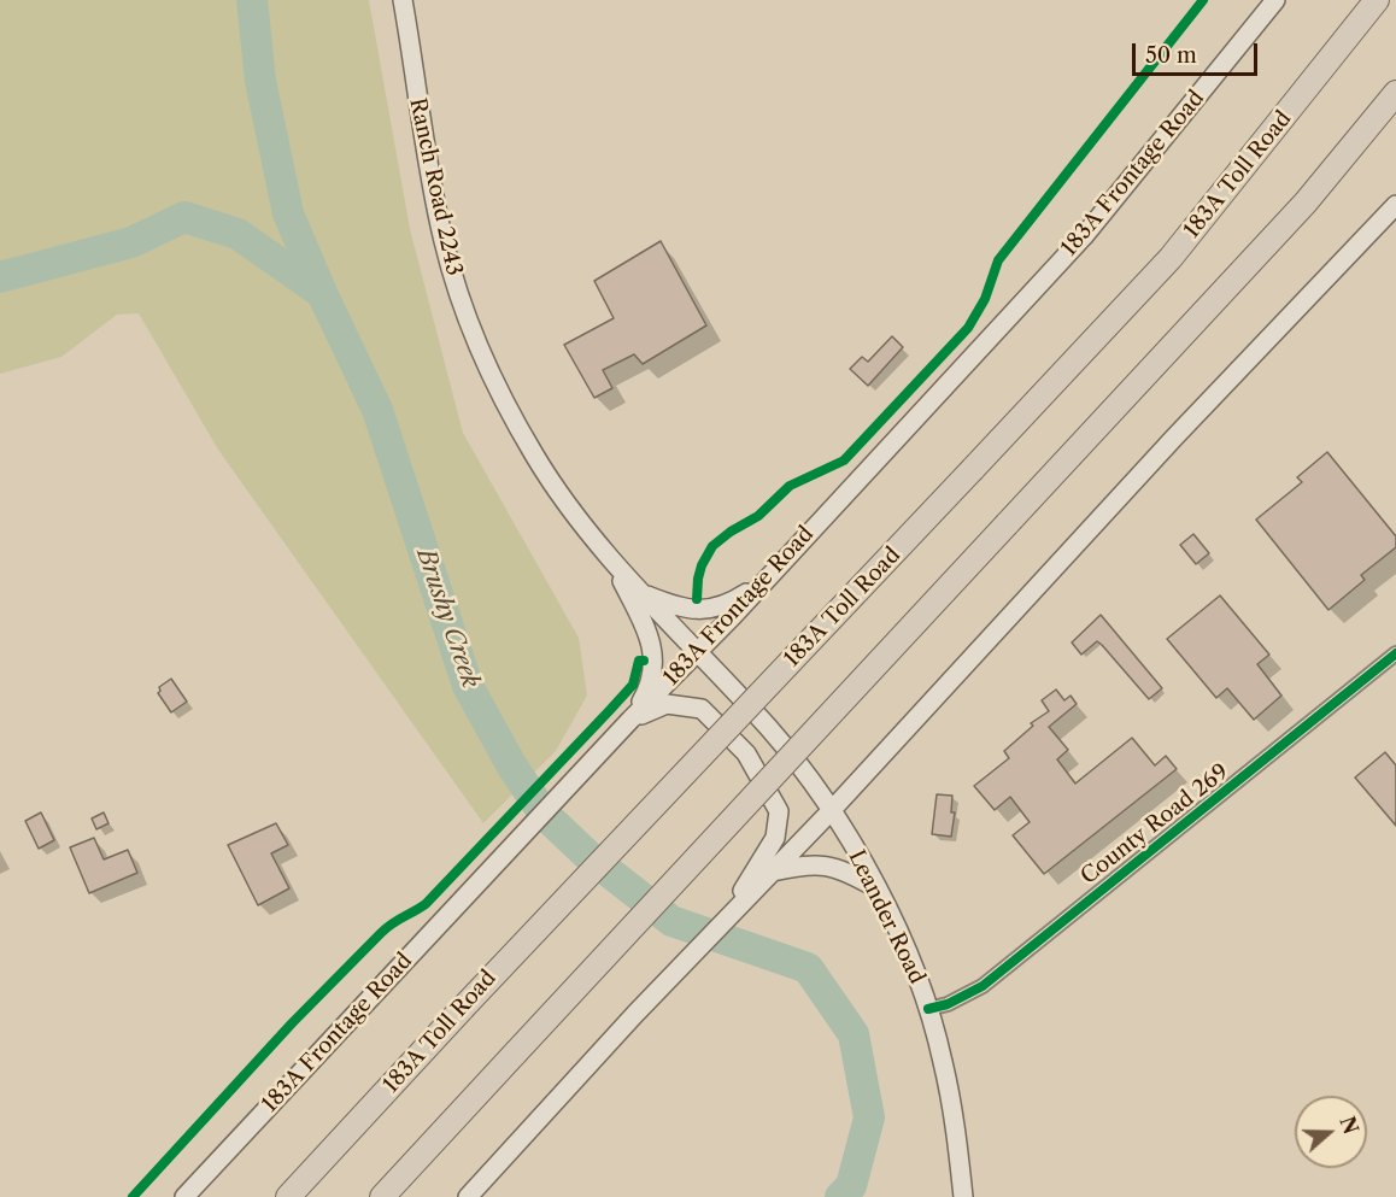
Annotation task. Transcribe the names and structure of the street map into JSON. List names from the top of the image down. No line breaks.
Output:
{"streets":{"highway":["183A Toll Road"],"main road":["183A Frontage Road","Ranch Road 2243","Leander Road"],"street":["County Road 269"]},"crossings":[["183A Frontage Road","Ranch Road 2243"],["Ranch Road 2243","Leander Road"],["County Road 269","Leander Road"]],"water":["Brushy Creek"],"scale_bar":"50 m","north":"right"}
